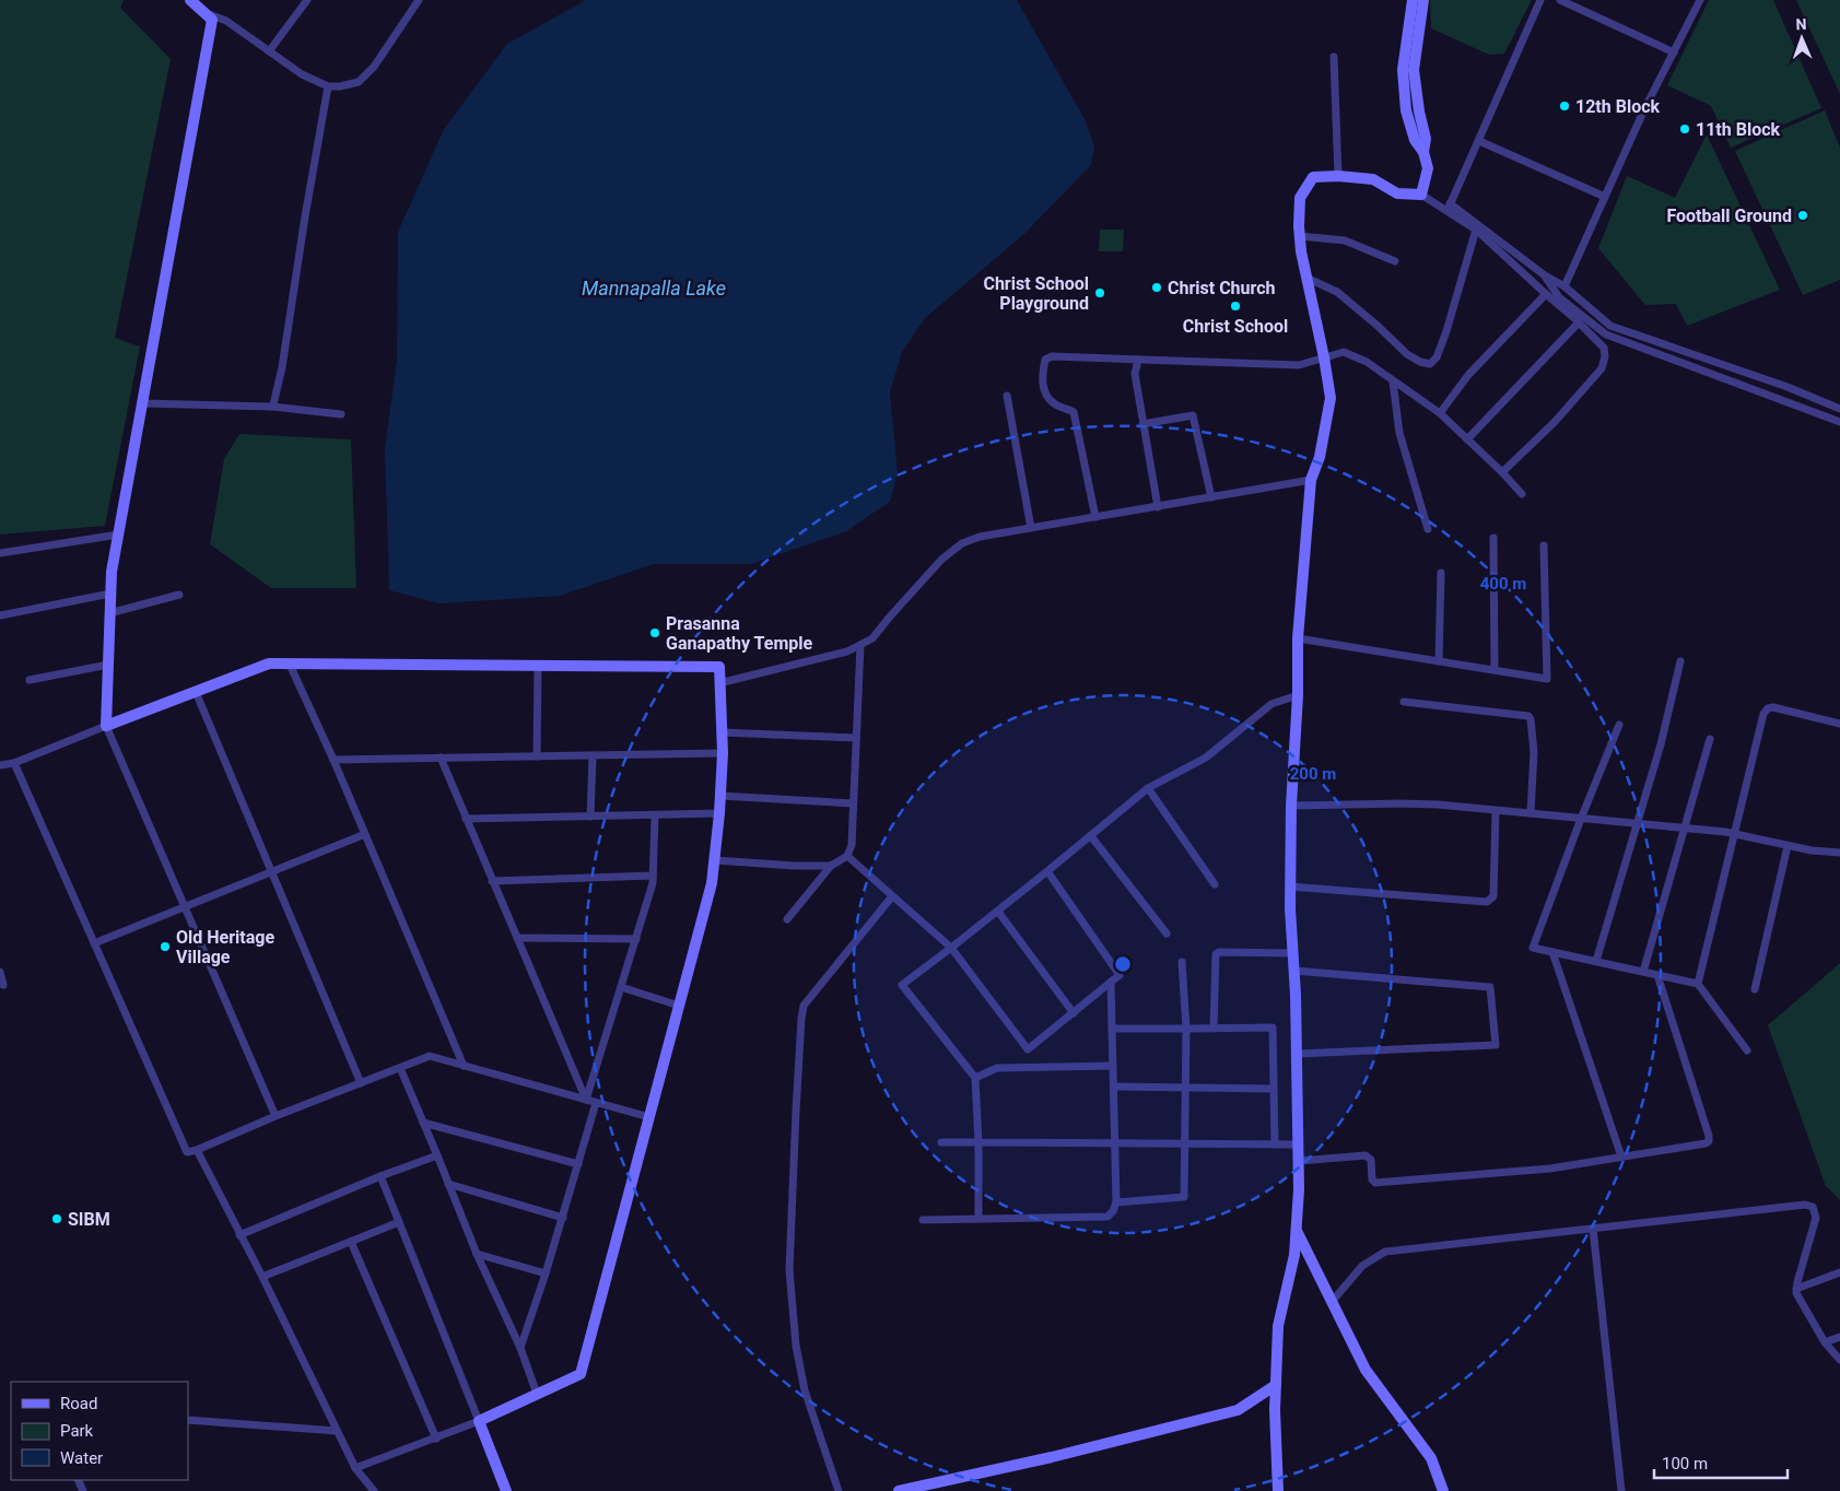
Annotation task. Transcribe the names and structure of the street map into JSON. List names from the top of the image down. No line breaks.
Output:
{"water":["Mannapalla Lake"],"places":["12th Block","11th Block","Football Ground","Christ Church","Christ School Playground","Christ School","Prasanna Ganapathy Temple","Old Heritage Village","SIBM"],"legend":["Road","Park","Water"],"scale_bar":"100 m","north":"top","rings":["400 m","200 m"]}
